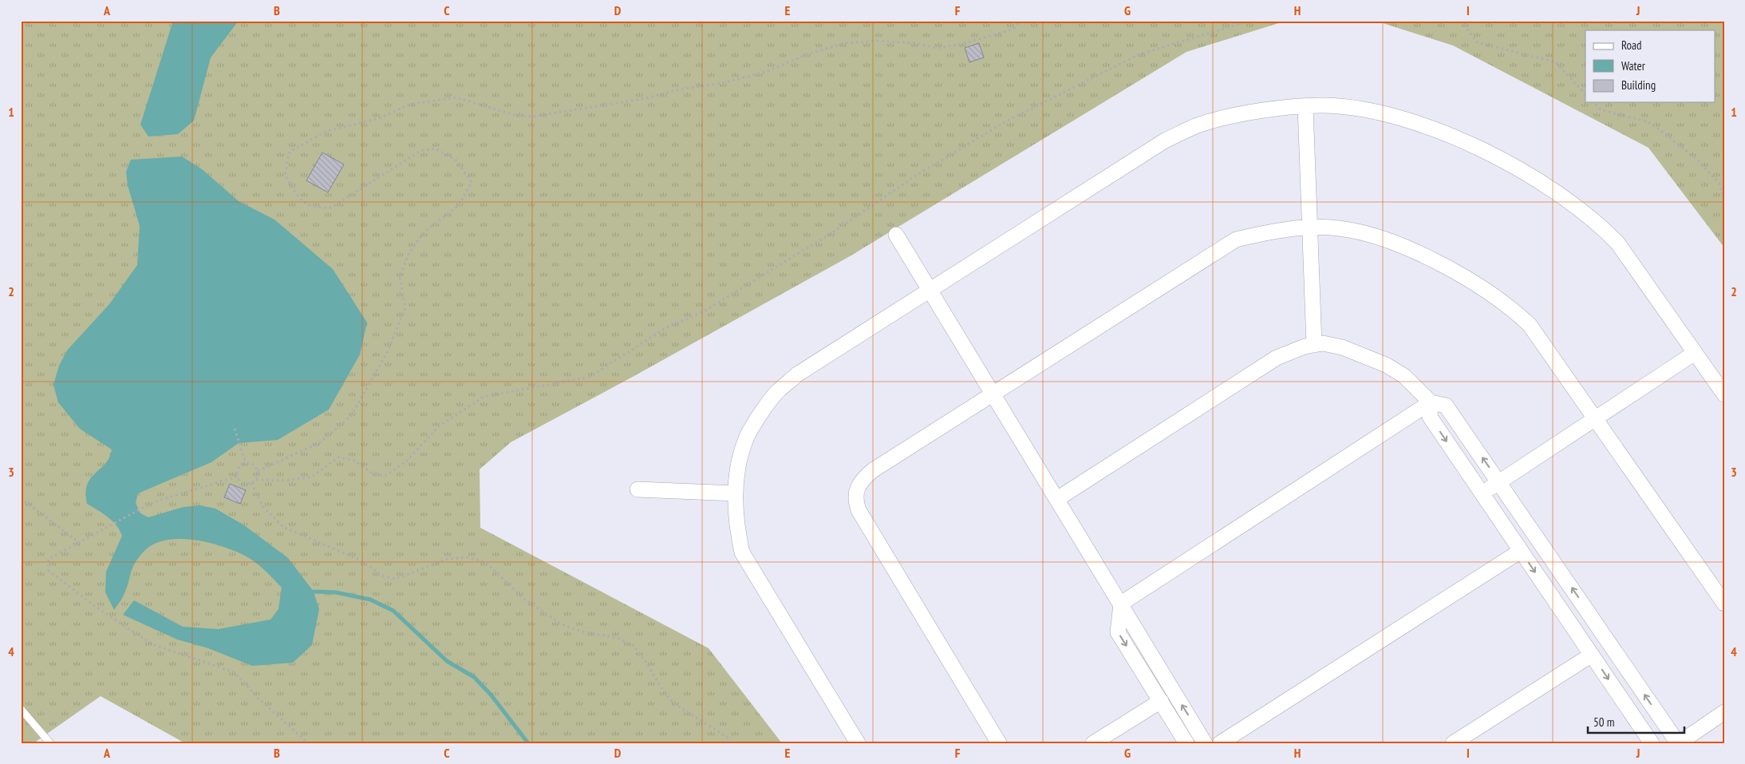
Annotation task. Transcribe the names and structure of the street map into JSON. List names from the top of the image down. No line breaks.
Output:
{"legend":["Road","Water","Building"],"scale_bar":"50 m","grid":{"columns":["A","B","C","D","E","F","G","H","I","J"],"rows":["1","2","3","4"]}}
